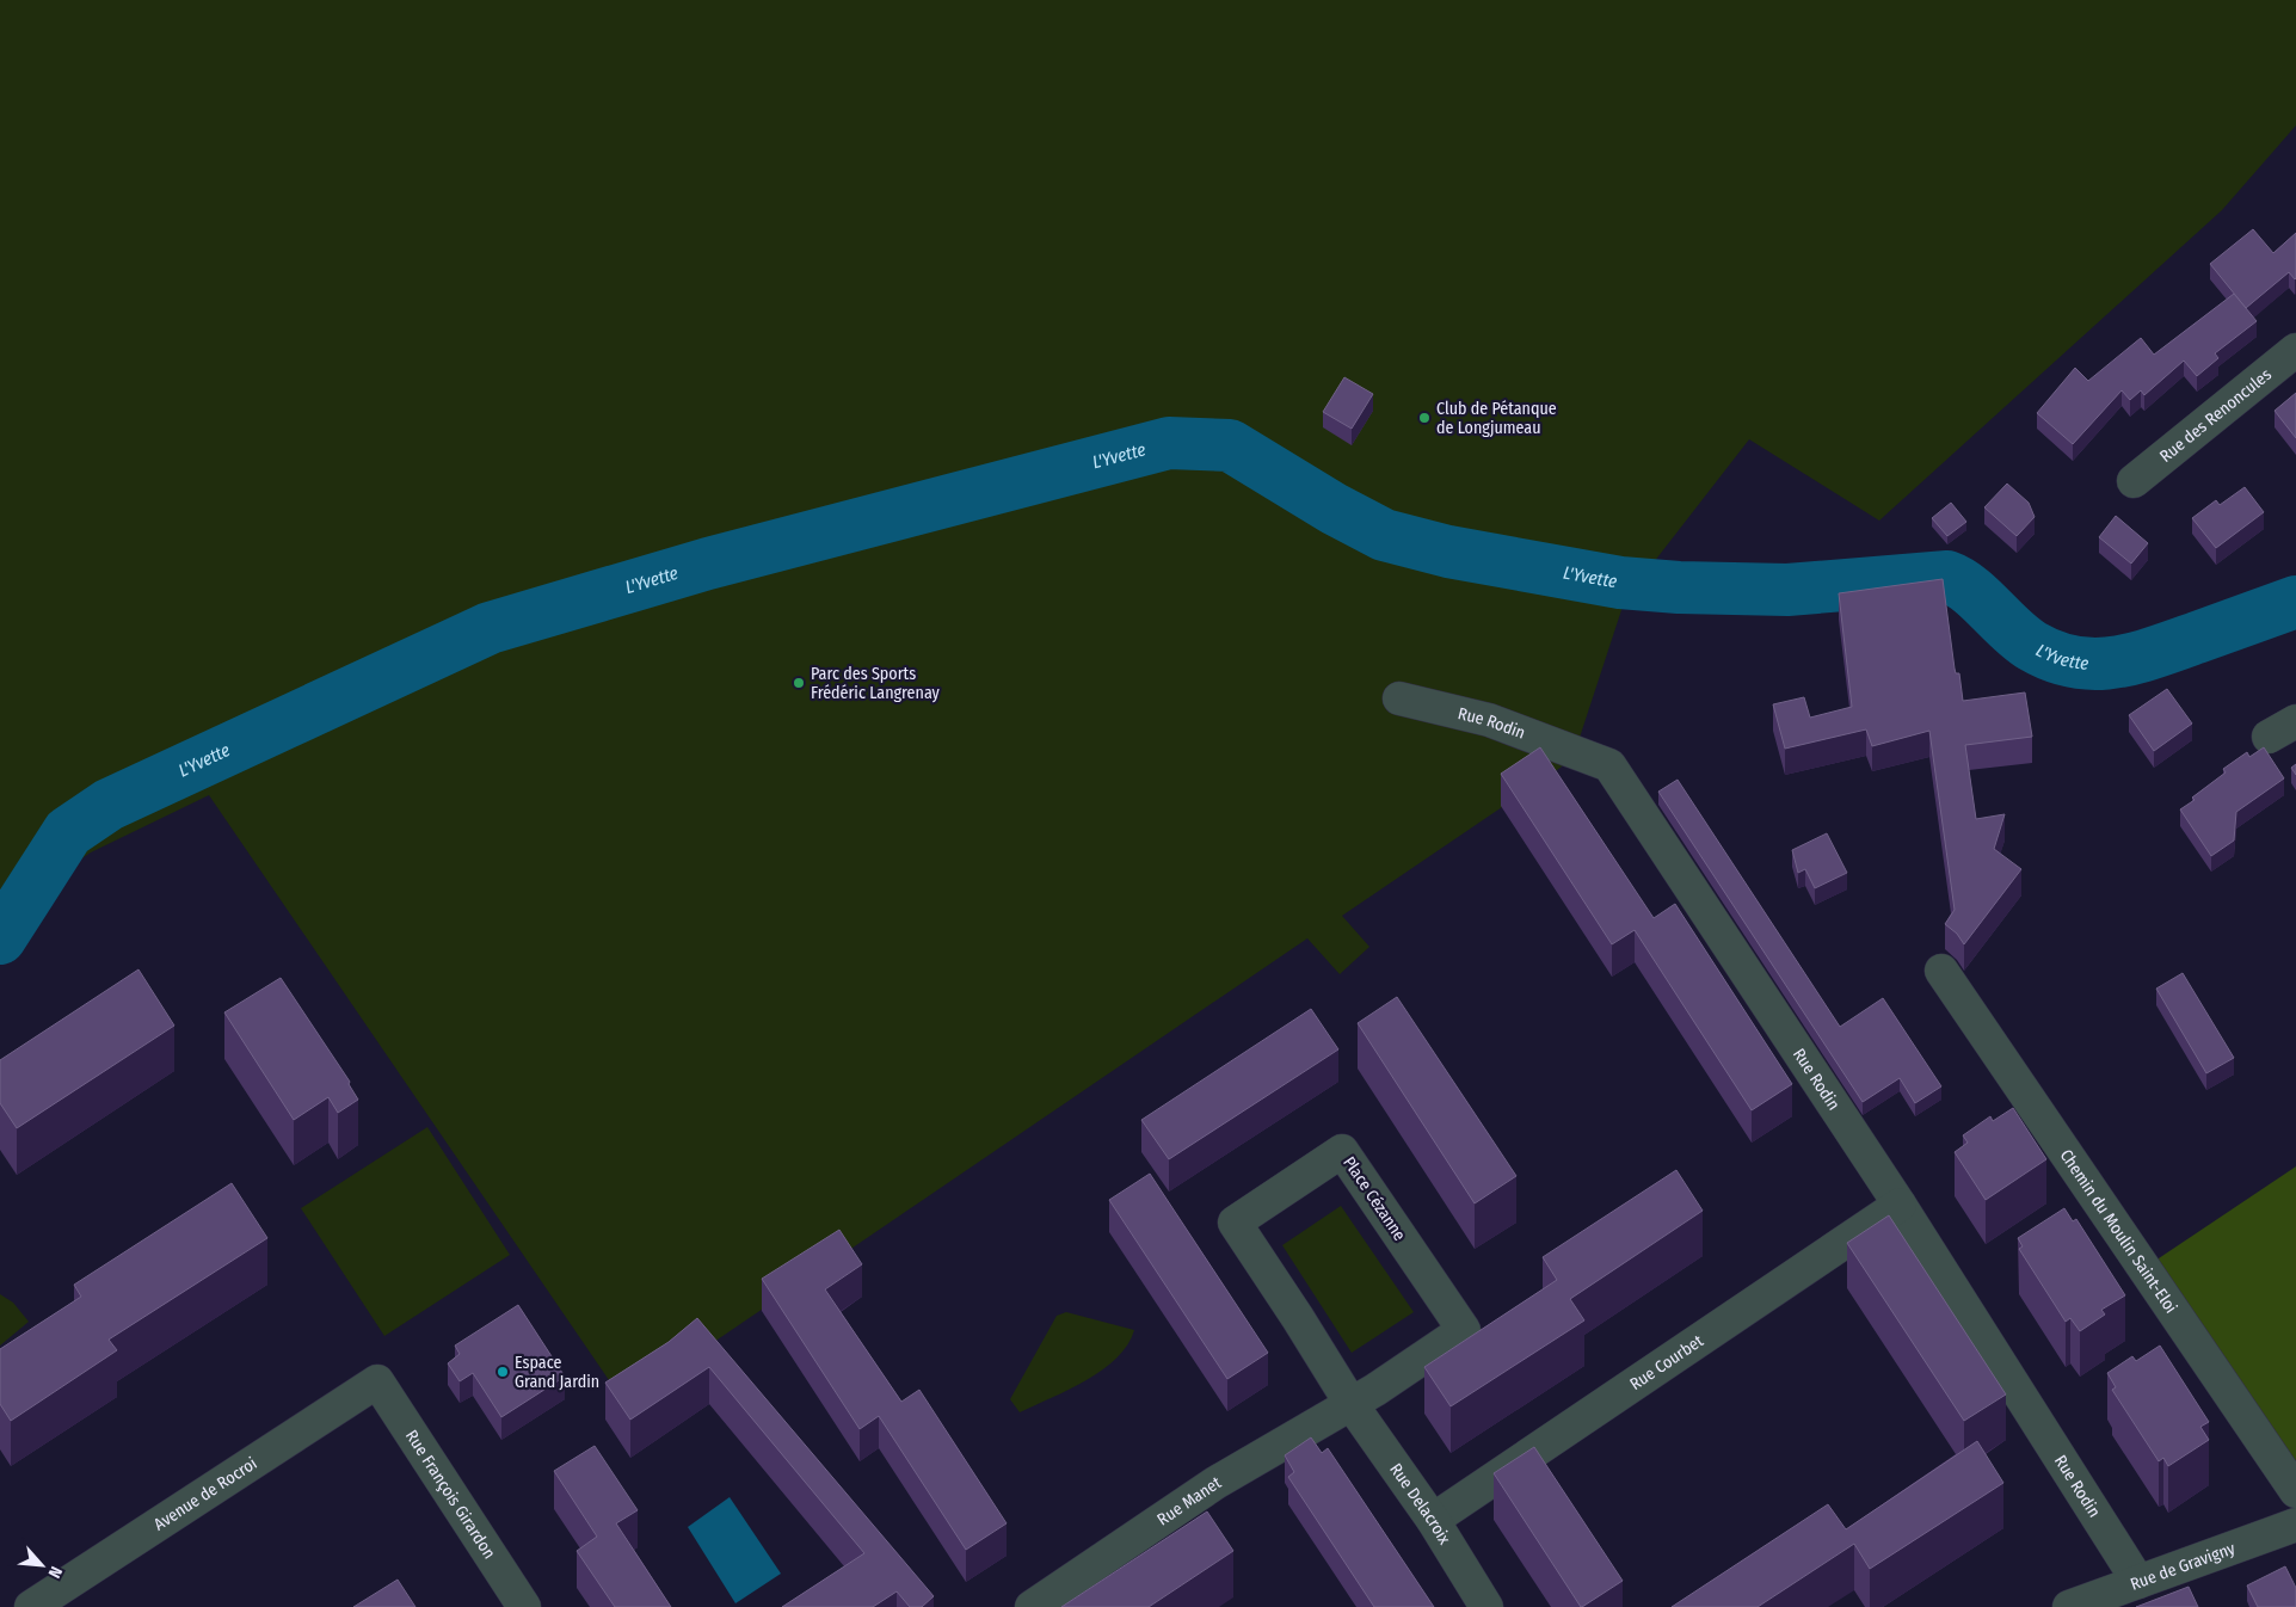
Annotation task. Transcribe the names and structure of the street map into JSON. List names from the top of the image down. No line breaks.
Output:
{"streets":{"street":["Rue des Renoncules","Rue Rodin","Place Cézanne","Chemin du Moulin Saint-Eloi","Rue Courbet","Avenue de Rocroi","Rue François Girardon","Rue Manet","Rue Delacroix","Rue de Gravigny"]},"crossings":[["Rue Rodin","Rue Courbet"],["Rue Rodin","Rue de Gravigny"],["Place Cézanne","Rue Manet"],["Place Cézanne","Rue Delacroix"],["Rue Courbet","Rue Delacroix"],["Avenue de Rocroi","Rue François Girardon"],["Rue Manet","Rue Delacroix"]],"water":["L'Yvette"],"places":["Club de Pétanque de Longjumeau","Parc des Sports Frédéric Langrenay","Espace Grand Jardin"],"north":"bottom right"}
